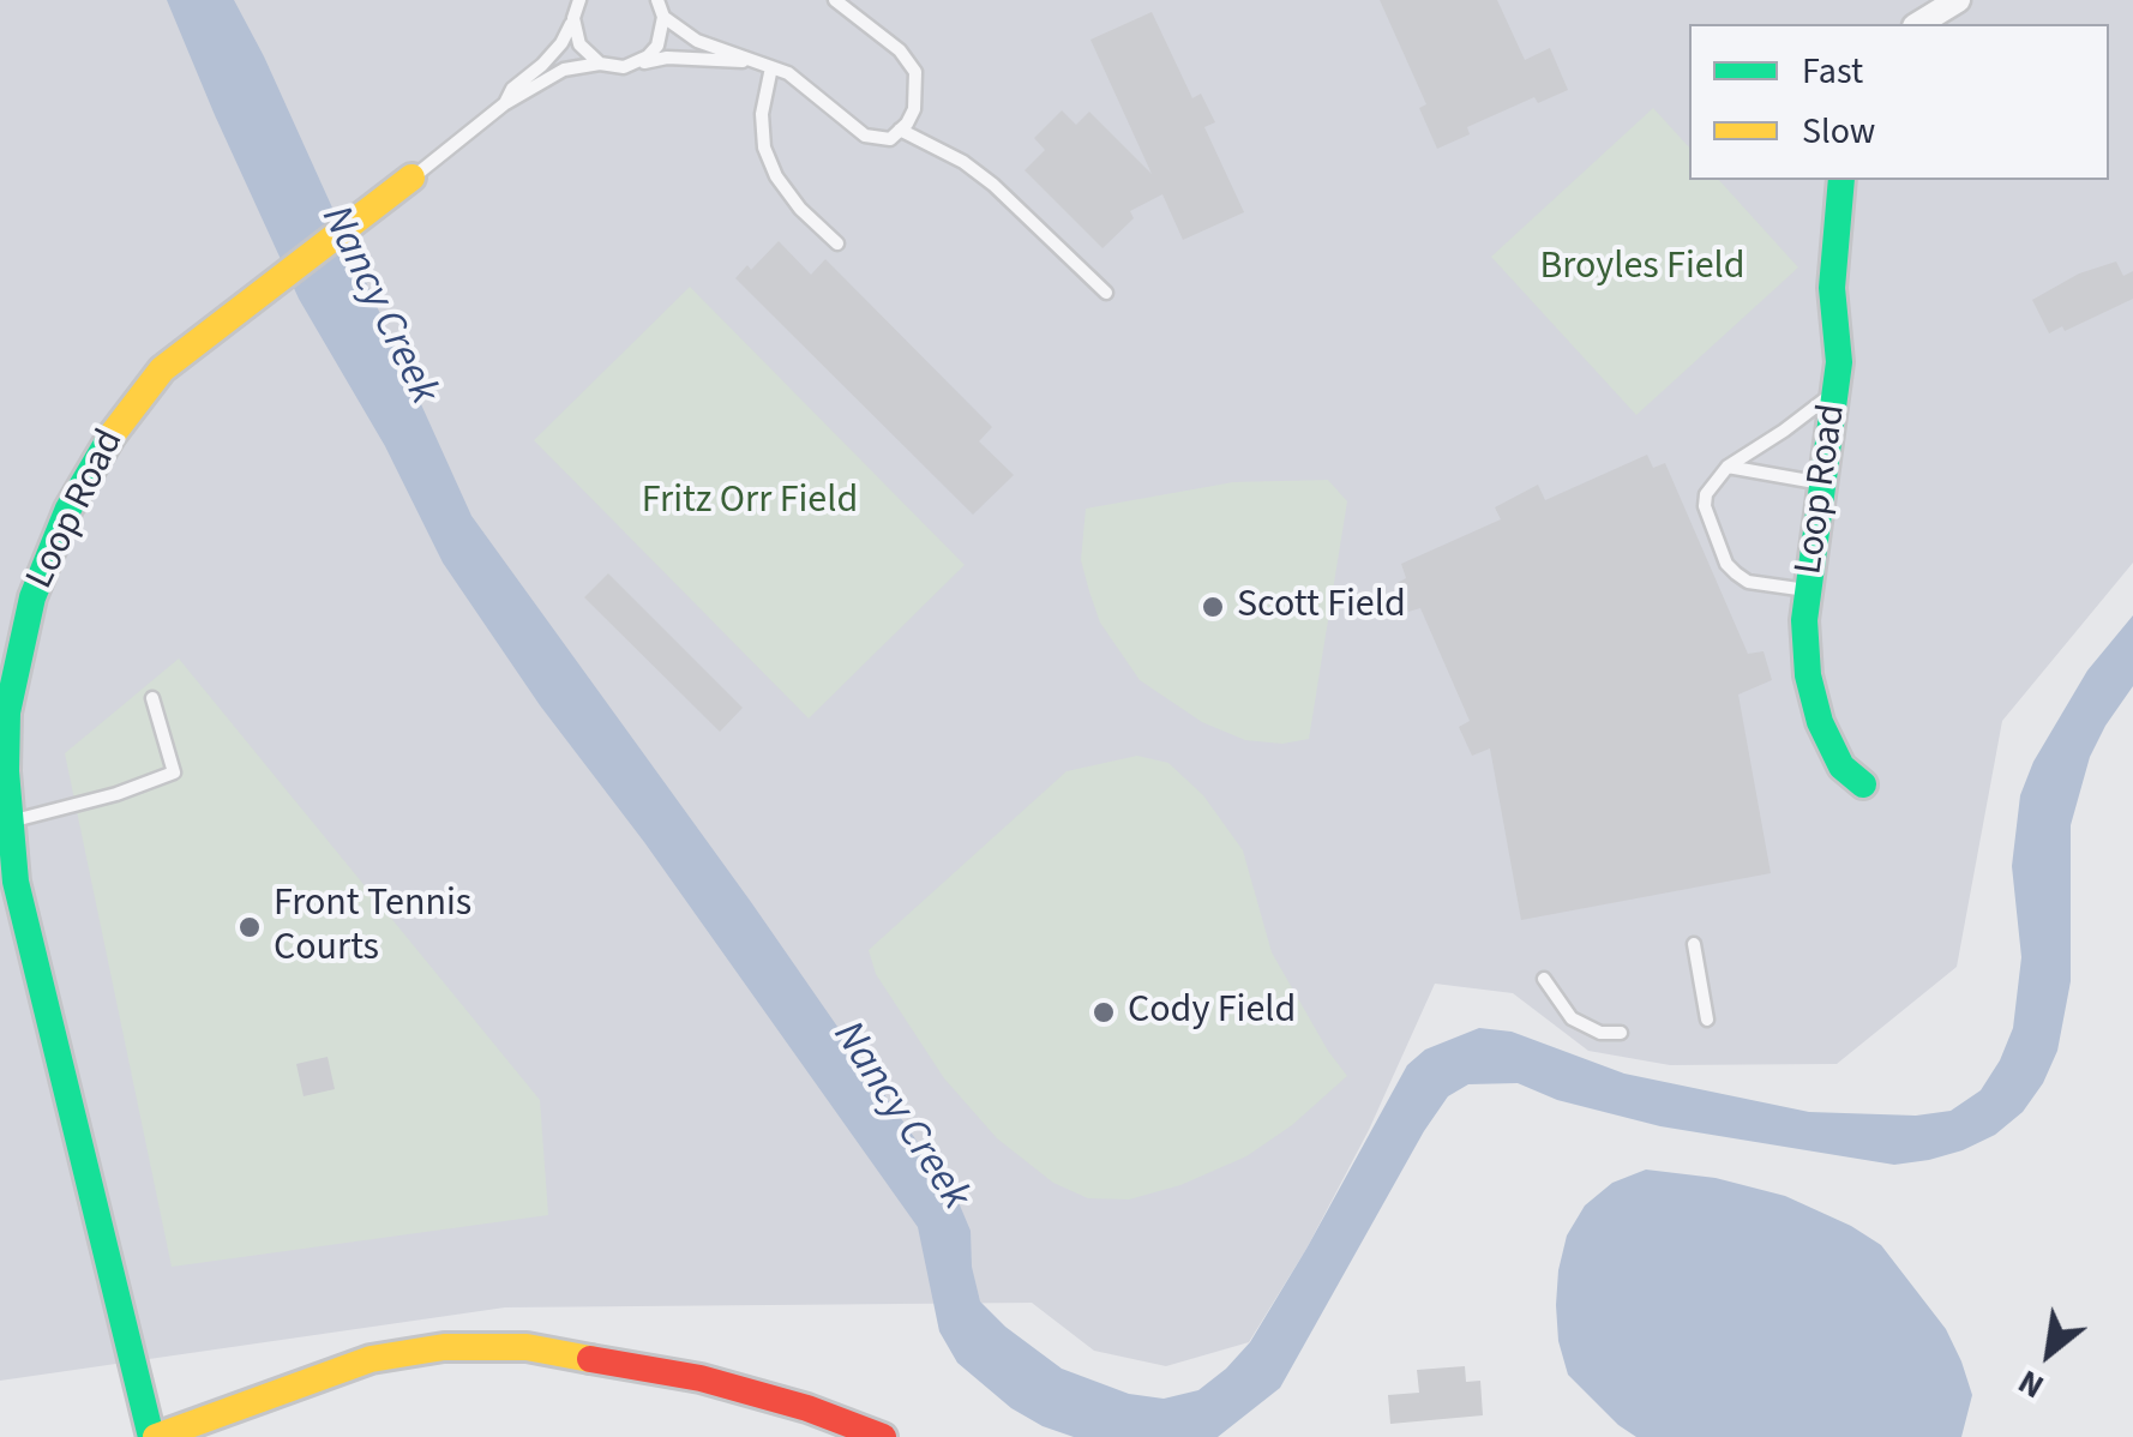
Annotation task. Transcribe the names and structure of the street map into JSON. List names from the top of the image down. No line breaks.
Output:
{"streets":{"street":["Loop Road"]},"water":["Nancy Creek"],"parks":["Broyles Field","Fritz Orr Field"],"places":["Scott Field","Front Tennis Courts","Cody Field"],"legend":["Fast","Slow"],"north":"bottom left"}
